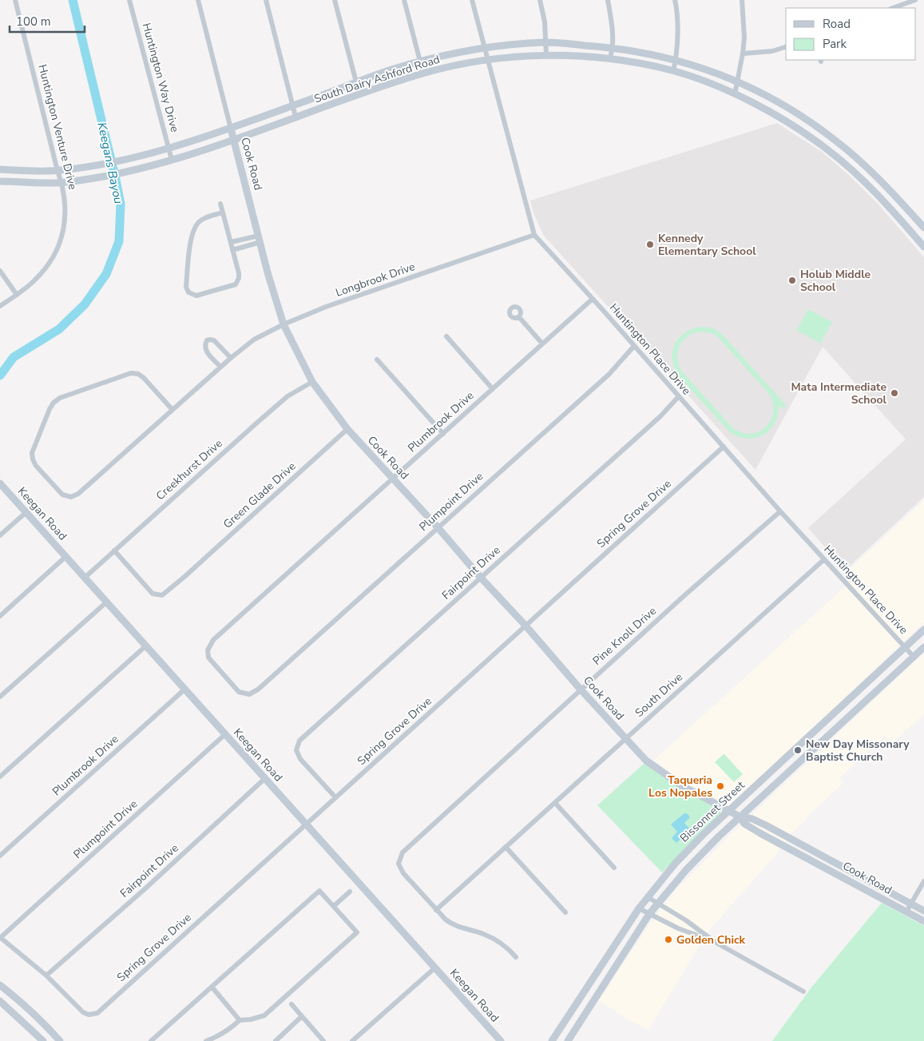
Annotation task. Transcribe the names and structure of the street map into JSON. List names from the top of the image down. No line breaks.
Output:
{"streets":{"main road":["South Dairy Ashford Road","Cook Road","Keegan Road","Bissonnet Street"],"street":["Huntington Way Drive","Huntington Venture Drive","Longbrook Drive","Huntington Place Drive","Plumbrook Drive","Creekhurst Drive","Green Glade Drive","Plumpoint Drive","Spring Grove Drive","Fairpoint Drive","Pine Knoll Drive","South Drive"]},"crossings":[["Huntington Way Drive","South Dairy Ashford Road"],["South Dairy Ashford Road","Huntington Venture Drive"],["South Dairy Ashford Road","Cook Road"],["South Dairy Ashford Road","Huntington Place Drive"],["Cook Road","Longbrook Drive"],["Cook Road","Plumbrook Drive"],["Cook Road","Creekhurst Drive"],["Cook Road","Green Glade Drive"],["Cook Road","Plumpoint Drive"],["Cook Road","Spring Grove Drive"],["Cook Road","Fairpoint Drive"],["Cook Road","Pine Knoll Drive"],["Cook Road","South Drive"],["Cook Road","Bissonnet Street"],["Longbrook Drive","Huntington Place Drive"],["Huntington Place Drive","Plumbrook Drive"],["Huntington Place Drive","Plumpoint Drive"],["Huntington Place Drive","Spring Grove Drive"],["Huntington Place Drive","Fairpoint Drive"],["Huntington Place Drive","Pine Knoll Drive"],["Huntington Place Drive","South Drive"],["Huntington Place Drive","Bissonnet Street"],["Plumbrook Drive","Plumpoint Drive"],["Plumbrook Drive","Keegan Road"],["Creekhurst Drive","Green Glade Drive"],["Creekhurst Drive","Keegan Road"],["Plumpoint Drive","Keegan Road"],["Plumpoint Drive","Spring Grove Drive"],["Keegan Road","Spring Grove Drive"],["Keegan Road","Fairpoint Drive"],["Spring Grove Drive","Fairpoint Drive"],["Pine Knoll Drive","South Drive"]],"water":["Keegans Bayou"],"places":["Kennedy Elementary School","Holub Middle School","Mata Intermediate School","New Day Missonary Baptist Church","Taqueria Los Nopales","Golden Chick"],"legend":["Road","Park"],"scale_bar":"100 m"}
